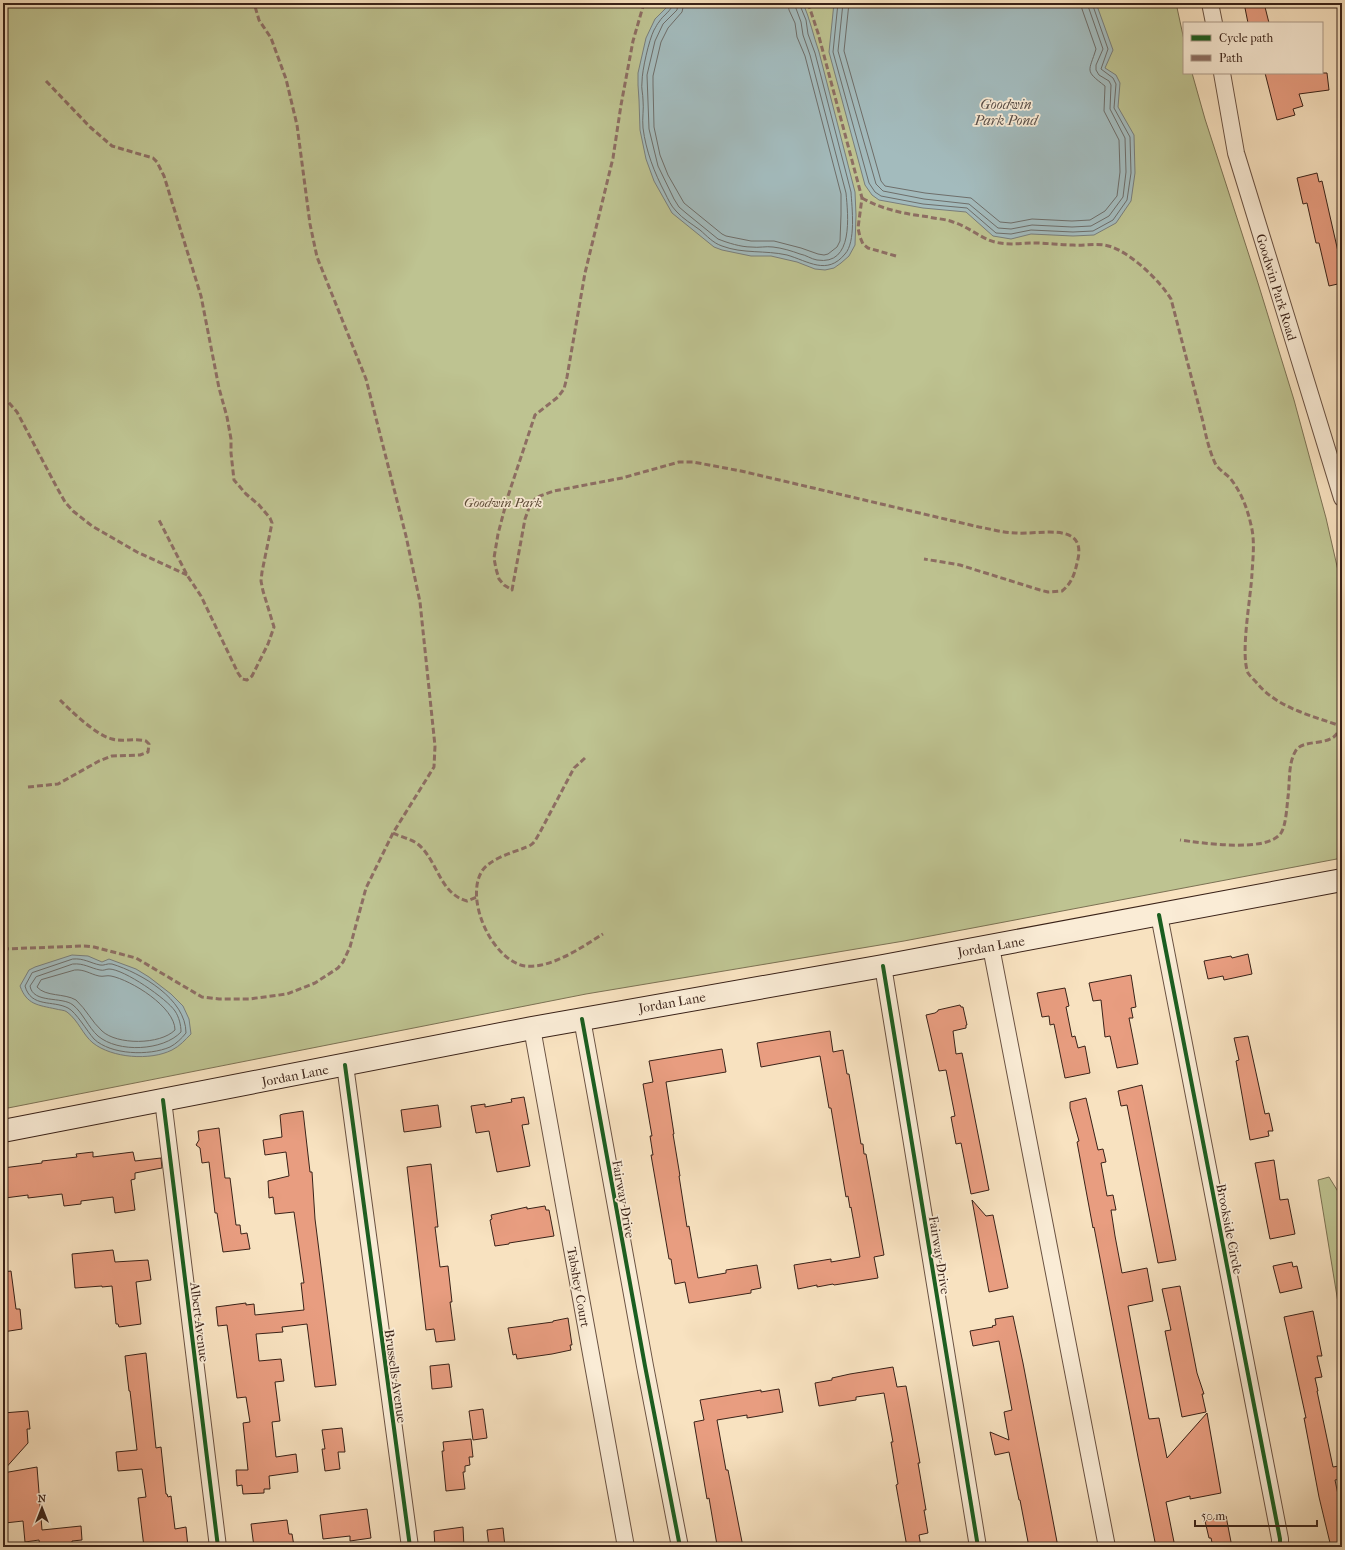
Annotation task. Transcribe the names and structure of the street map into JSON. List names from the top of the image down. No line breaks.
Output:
{"streets":{"main road":["Jordan Lane"],"street":["Goodwin Park Road","Fairway Drive","Brookside Circle","Tabshey Court","Albert Avenue","Brussells Avenue"]},"crossings":[["Jordan Lane","Fairway Drive"],["Jordan Lane","Brookside Circle"],["Jordan Lane","Tabshey Court"],["Jordan Lane","Albert Avenue"],["Jordan Lane","Brussells Avenue"]],"water":["Goodwin Park Pond"],"parks":["Goodwin Park"],"legend":["Cycle path","Path"],"scale_bar":"50 m","north":"top"}
